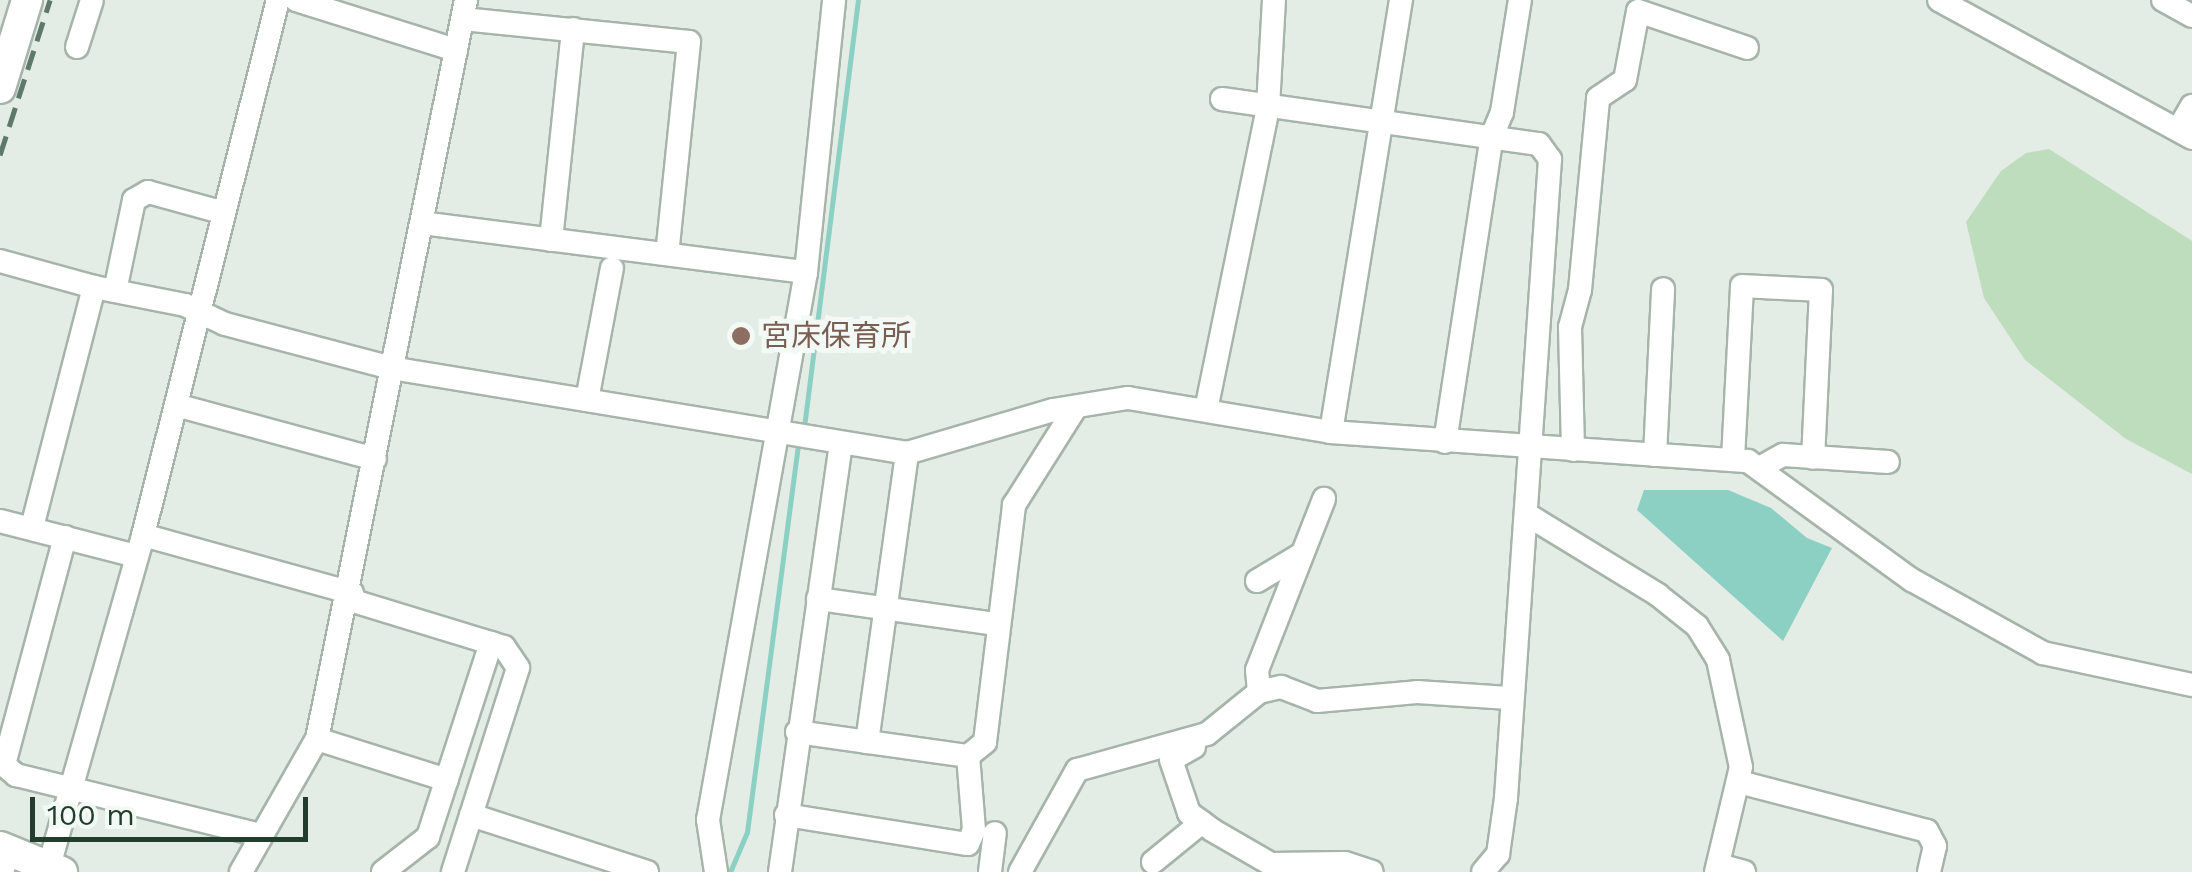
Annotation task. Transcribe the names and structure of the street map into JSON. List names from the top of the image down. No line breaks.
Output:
{"places":["宮床保育所"],"scale_bar":"100 m"}
